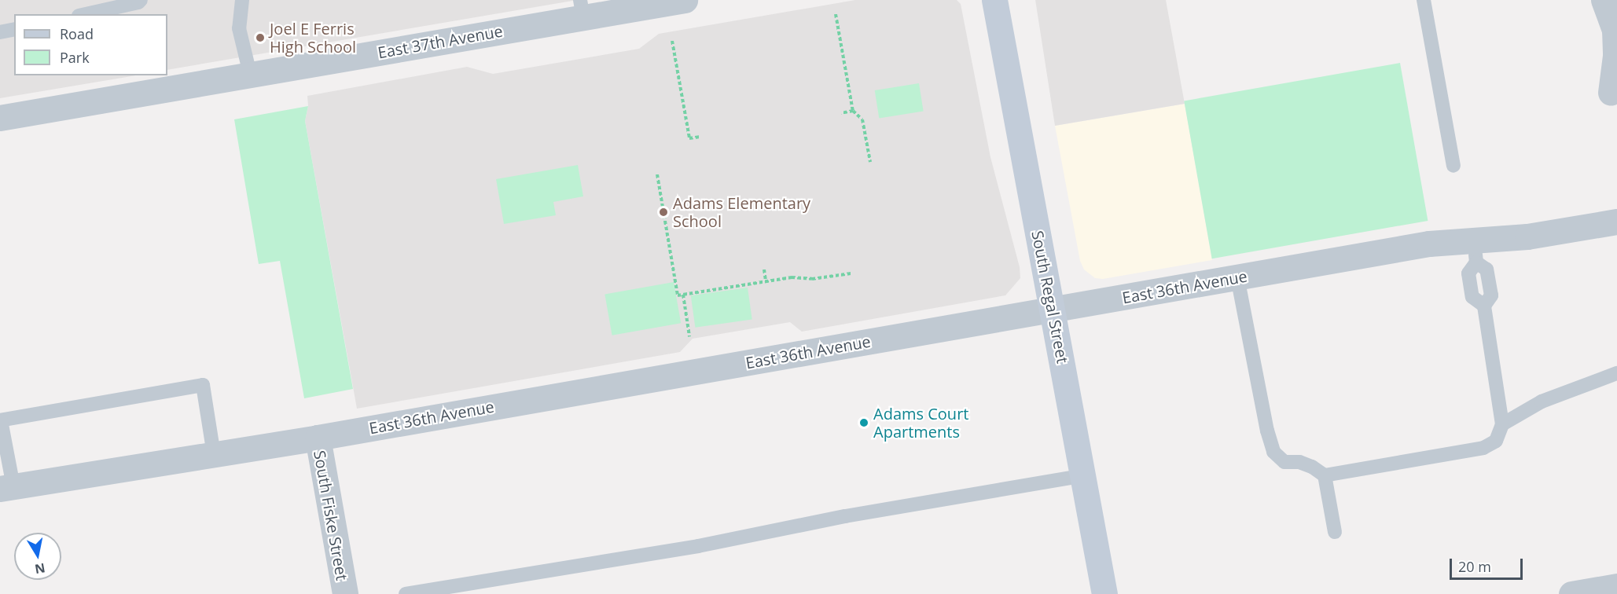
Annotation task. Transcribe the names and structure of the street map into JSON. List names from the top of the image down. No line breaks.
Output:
{"streets":{"main road":["South Regal Street"],"street":["East 37th Avenue","East 36th Avenue","South Fiske Street"]},"crossings":[["East 36th Avenue","South Regal Street"],["East 36th Avenue","South Fiske Street"]],"places":["Joel E Ferris High School","Adams Elementary School","Adams Court Apartments"],"legend":["Road","Park"],"scale_bar":"20 m","north":"bottom"}
